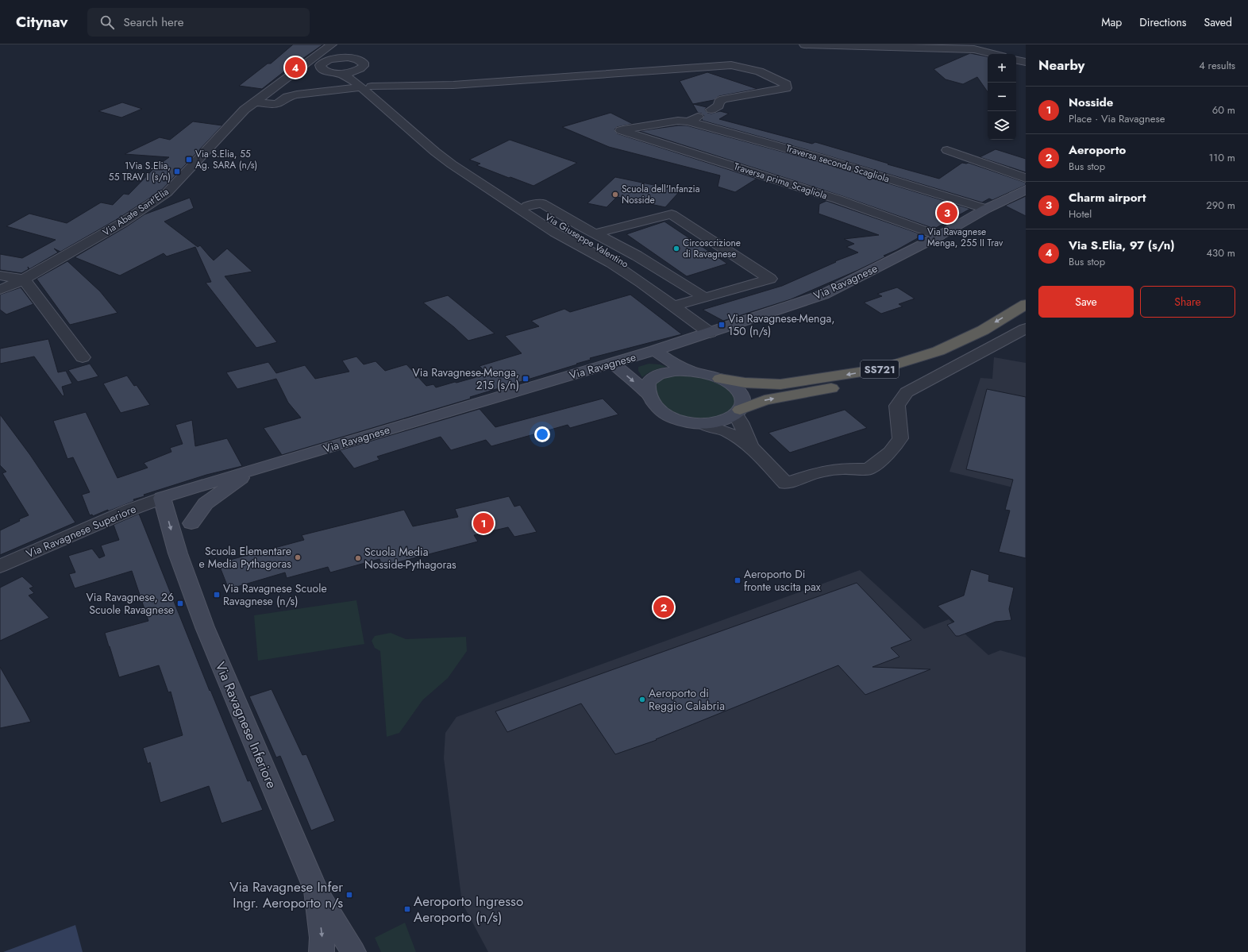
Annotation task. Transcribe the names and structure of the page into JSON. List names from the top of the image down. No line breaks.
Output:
{"streets":{"highway":["SS721"],"main road":["Via Ravagnese","Via Ravagnese Inferiore"],"street":["Traversa seconda Scagliola","Traversa prima Scagliola","Via Abate Sant'Elia","Via Giuseppe Valentino","Via Ravagnese Superiore"]},"crossings":[["Traversa seconda Scagliola","Traversa prima Scagliola"],["Traversa seconda Scagliola","Via Ravagnese"],["Traversa prima Scagliola","Via Ravagnese"],["Via Giuseppe Valentino","Via Ravagnese"],["Via Ravagnese","Via Ravagnese Superiore"],["Via Ravagnese","Via Ravagnese Inferiore"],["Via Ravagnese Superiore","Via Ravagnese Inferiore"]],"places":{"transit":["Via S.Elia, 55 Ag. SARA (n/s)","1Via S.Elia, 55 TRAV I (s/n)","Via Ravagnese Menga, 255 II Trav","Via Ravagnese-Menga, 150 (n/s)","Via Ravagnese-Menga, 215 (s/n)","Aeroporto Di fronte uscita pax","Via Ravagnese Scuole Ravagnese (n/s)","Via Ravagnese, 26 Scuole Ravagnese","Via Ravagnese Infer Ingr. Aeroporto n/s","Aeroporto Ingresso Aeroporto (n/s)"],"other":["Scuola dell'Infanzia Nosside","Circoscrizione di Ravagnese","Scuola Elementare e Media Pythagoras","Scuola Media Nosside-Pythagoras","Aeroporto di Reggio Calabria"]},"page":{"header":"Citynav","search":"Search here","nav":["Map","Directions","Saved"],"heading":["Nearby","4 results"],"map_buttons":["+","−"],"pins":["4","3","1","2"],"list":[{"mark":"1","name":"Nosside","note":"Place · Via Ravagnese","value":"60 m"},{"mark":"2","name":"Aeroporto","note":"Bus stop","value":"110 m"},{"mark":"3","name":"Charm airport","note":"Hotel","value":"290 m"},{"mark":"4","name":"Via S.Elia, 97 (s/n)","note":"Bus stop","value":"430 m"}],"buttons":["Save","Share"]}}
